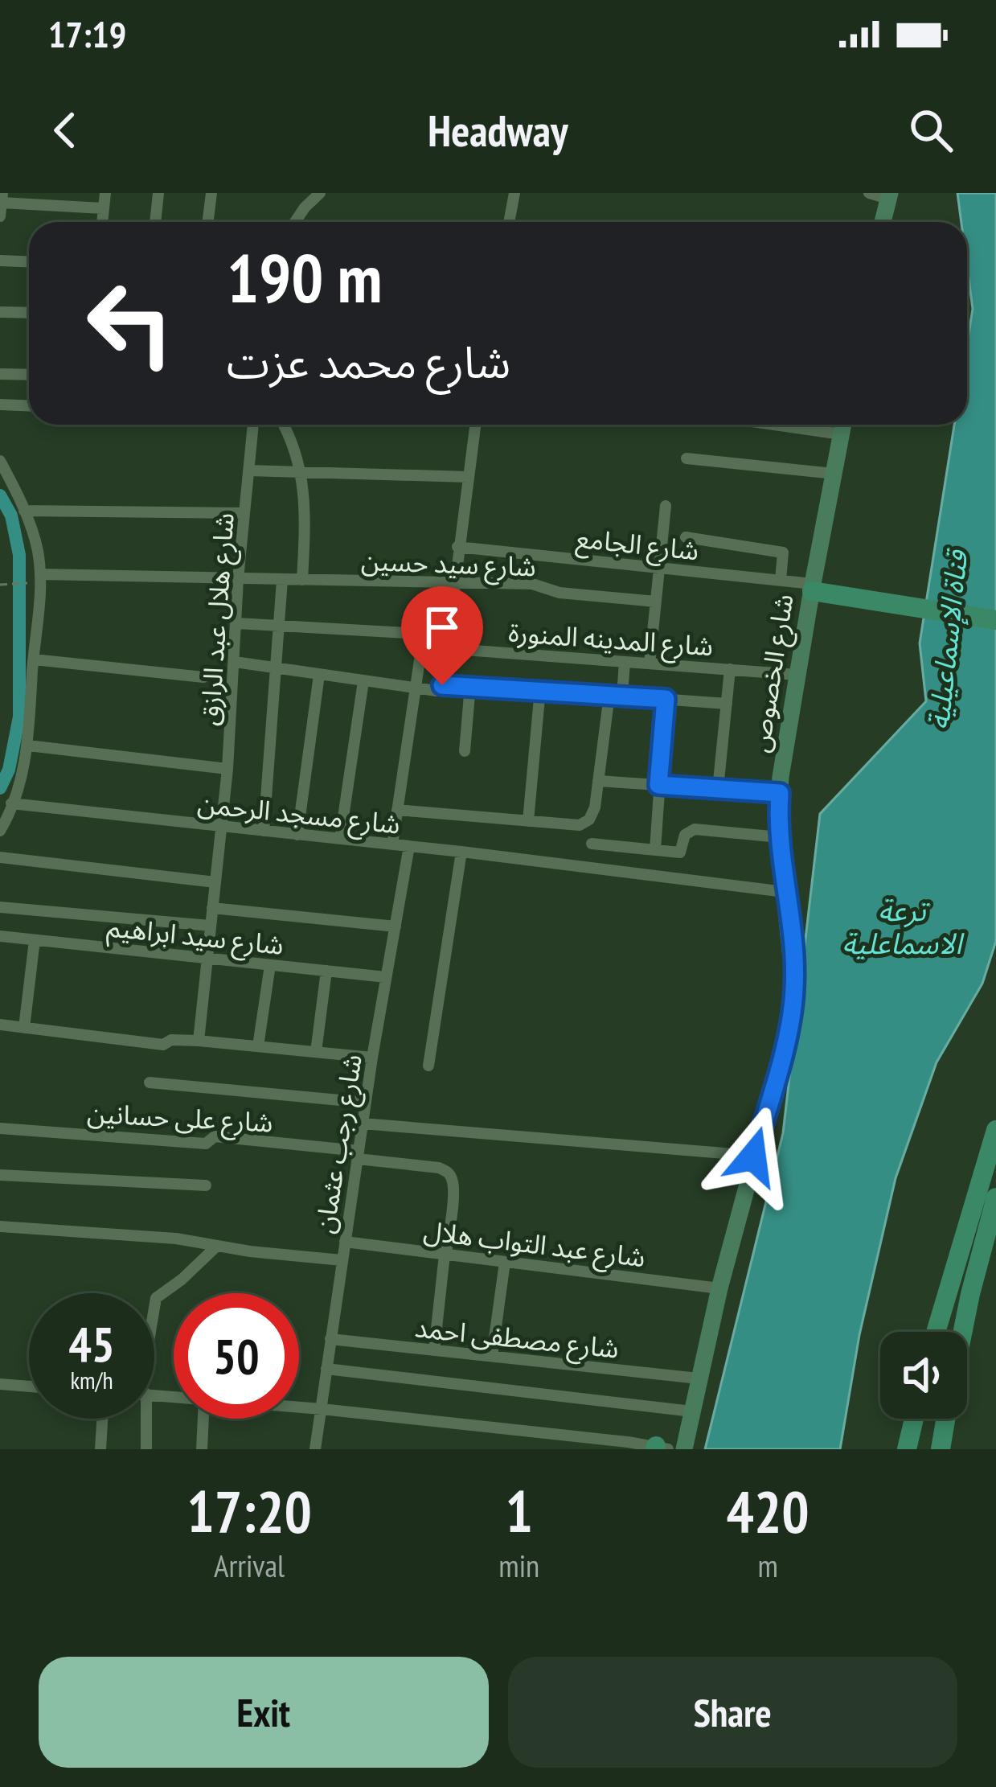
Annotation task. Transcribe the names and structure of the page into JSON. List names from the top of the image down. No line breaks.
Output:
{"streets":{"main road":["شارع الخصوص"],"street":["شارع الجامع","شارع سيد حسين","شارع هلال عبد الرازق","شارع المدينه المنورة","شارع مسجد الرحمن","شارع سيد ابراهيم","شارع على حسانين","شارع رجب عثمان","شارع عبد التواب هلال","شارع مصطفى احمد"]},"crossings":[["شارع الجامع","شارع الخصوص"],["شارع سيد حسين","شارع هلال عبد الرازق"],["شارع هلال عبد الرازق","شارع مسجد الرحمن"],["شارع هلال عبد الرازق","شارع سيد ابراهيم"],["شارع المدينه المنورة","شارع الخصوص"],["شارع الخصوص","شارع مسجد الرحمن"],["شارع الخصوص","شارع عبد التواب هلال"],["شارع الخصوص","شارع مصطفى احمد"],["شارع مسجد الرحمن","شارع رجب عثمان"],["شارع سيد ابراهيم","شارع رجب عثمان"],["شارع على حسانين","شارع رجب عثمان"],["شارع على حسانين","شارع عبد التواب هلال"],["شارع رجب عثمان","شارع عبد التواب هلال"],["شارع رجب عثمان","شارع مصطفى احمد"]],"water":["قناة الإسماعيلية","ترعة الاسماعلية"],"page":{"status":"17:19","header":"Headway","turn":["190 m","شارع محمد عزت"],"speed":"45 km/h","limit":"50","eta":["17:20","Arrival","1","min","420","m"],"buttons":["Exit","Share"]}}
